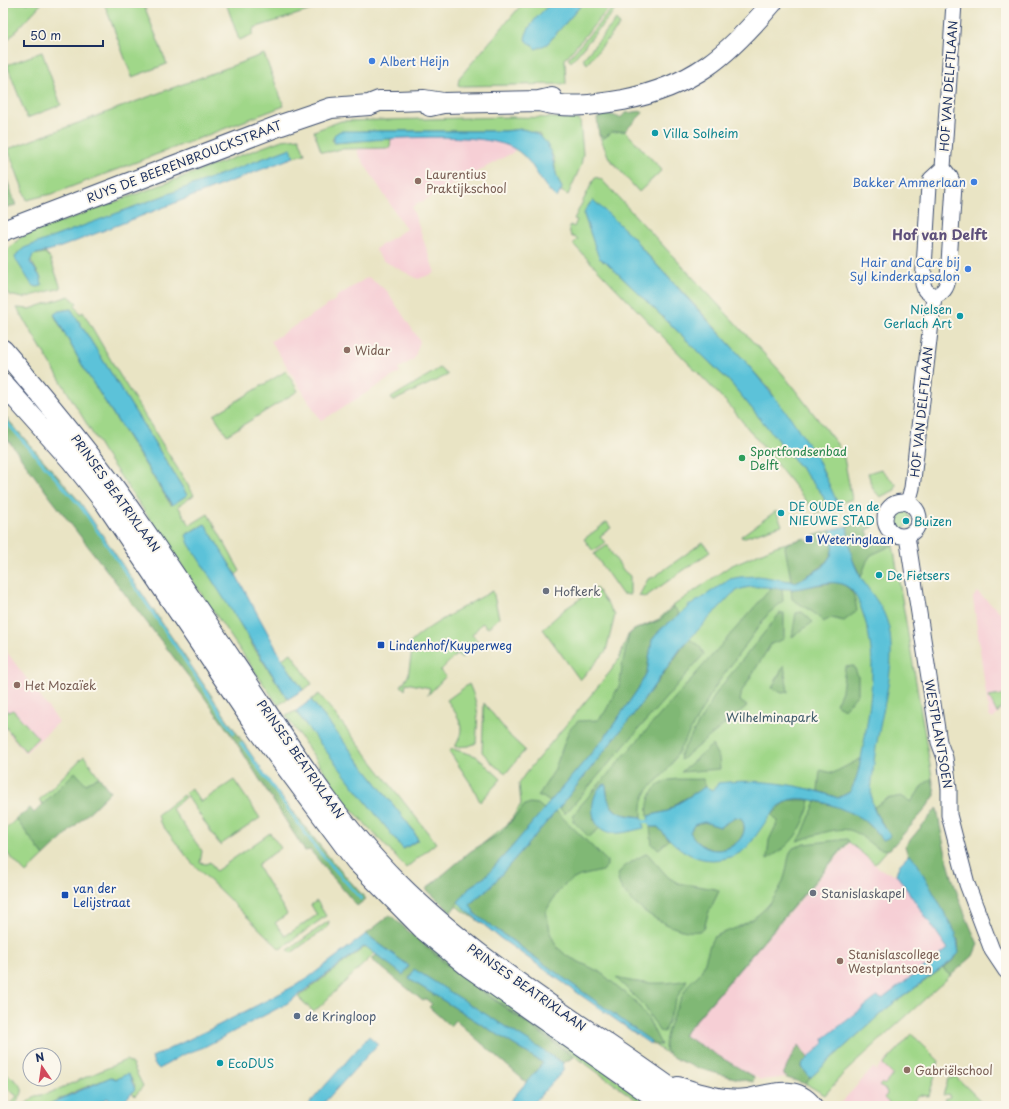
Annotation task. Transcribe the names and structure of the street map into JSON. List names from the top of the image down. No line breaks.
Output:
{"streets":{"main road":["RUYS DE BEERENBROUCKSTRAAT","PRINSES BEATRIXLAAN"],"street":["HOF VAN DELFTLAAN","WESTPLANTSOEN"]},"crossings":[["HOF VAN DELFTLAAN","WESTPLANTSOEN"]],"districts":["Hof van Delft"],"parks":["Wilhelminapark"],"places":{"other":["Albert Heijn","Villa Solheim","Laurentius Praktijkschool","Bakker Ammerlaan","Hair and Care bij Syl kinderkapsalon","Nielsen Gerlach Art","Widar","Sportfondsenbad Delft","DE OUDE en de NIEUWE STAD","Buizen","De Fietsers","Hofkerk","Het Mozaïek","Stanislaskapel","Stanislascollege Westplantsoen","de Kringloop","EcoDUS","Gabriëlschool"],"transit":["Weteringlaan","Lindenhof/Kuyperweg","van der Lelijstraat"]},"scale_bar":"50 m","north":"top"}
